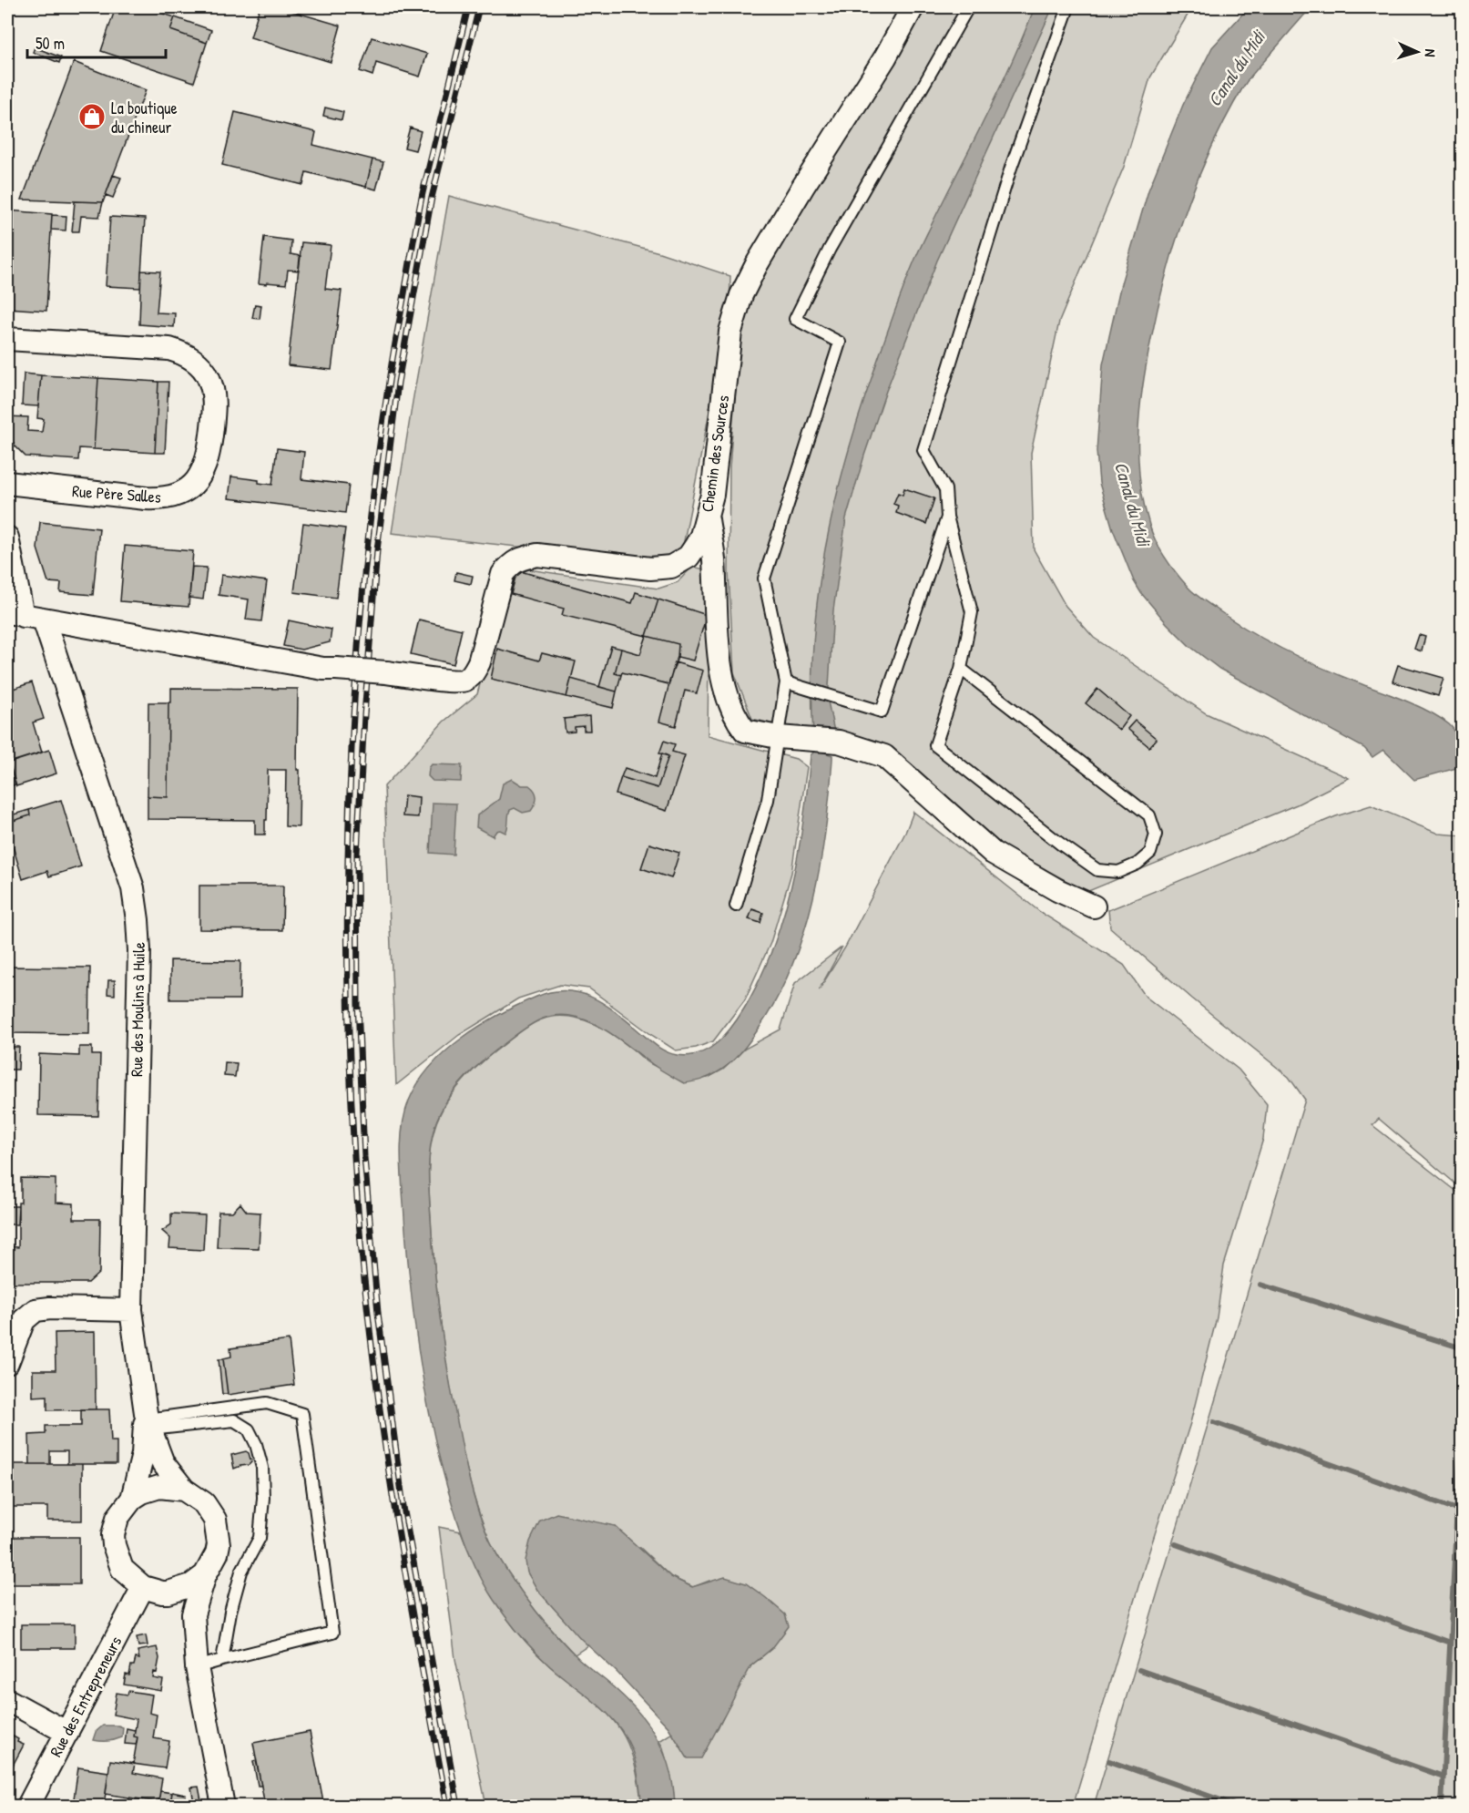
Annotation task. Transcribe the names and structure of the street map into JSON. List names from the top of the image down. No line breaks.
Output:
{"streets":{"street":["Chemin des Sources","Rue Père Salles","Rue des Moulins à Huile","Rue des Entrepreneurs"]},"crossings":[["Chemin des Sources","Rue des Moulins à Huile"],["Rue des Moulins à Huile","Rue des Entrepreneurs"]],"water":["Canal du Midi"],"places":{"shop":["La boutique du chineur"]},"scale_bar":"50 m","north":"right"}
